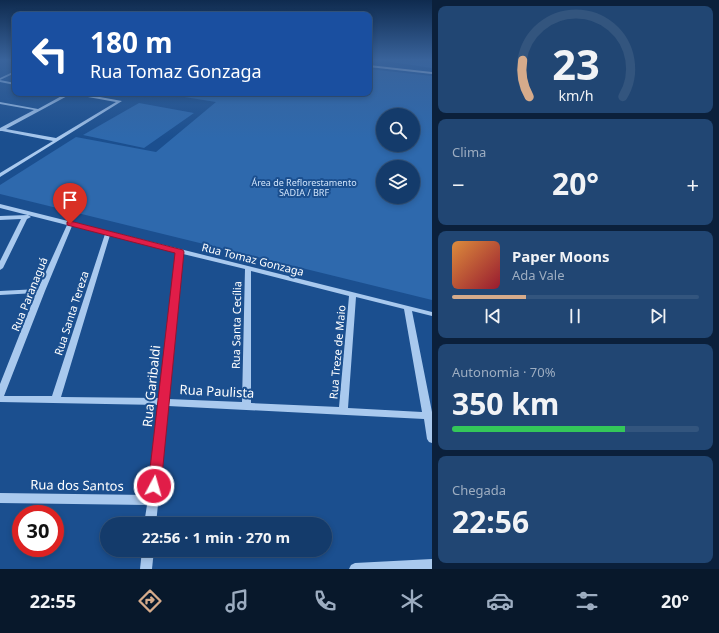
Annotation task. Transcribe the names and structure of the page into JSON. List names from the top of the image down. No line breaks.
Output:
{"streets":{"street":["Rua Tomaz Gonzaga","Rua Paranaguá","Rua Santa Tereza","Rua Santa Cecília","Rua Treze de Maio","Rua Garibaldi","Rua Paulista","Rua dos Santos"]},"crossings":[["Rua Tomaz Gonzaga","Rua Paranaguá"],["Rua Tomaz Gonzaga","Rua Santa Tereza"],["Rua Tomaz Gonzaga","Rua Santa Cecília"],["Rua Tomaz Gonzaga","Rua Treze de Maio"],["Rua Tomaz Gonzaga","Rua Garibaldi"],["Rua Santa Tereza","Rua Paulista"],["Rua Santa Cecília","Rua Paulista"],["Rua Treze de Maio","Rua Paulista"],["Rua Garibaldi","Rua Paulista"],["Rua Garibaldi","Rua dos Santos"]],"parks":["Área de Reflorestamento SADIA / BRF"],"page":{"turn":["180 m","Rua Tomaz Gonzaga"],"tile":["Clima",["Autonomia · 70%","350 km"],["Chegada","22:56"]],"heat":["−","20°","+"],"song":["Paper Moons","Ada Vale"],"limit":"30","trip":"22:56 · 1 min · 270 m","tabs":["22:55","20°"],"gauge":["23","km/h"]}}
